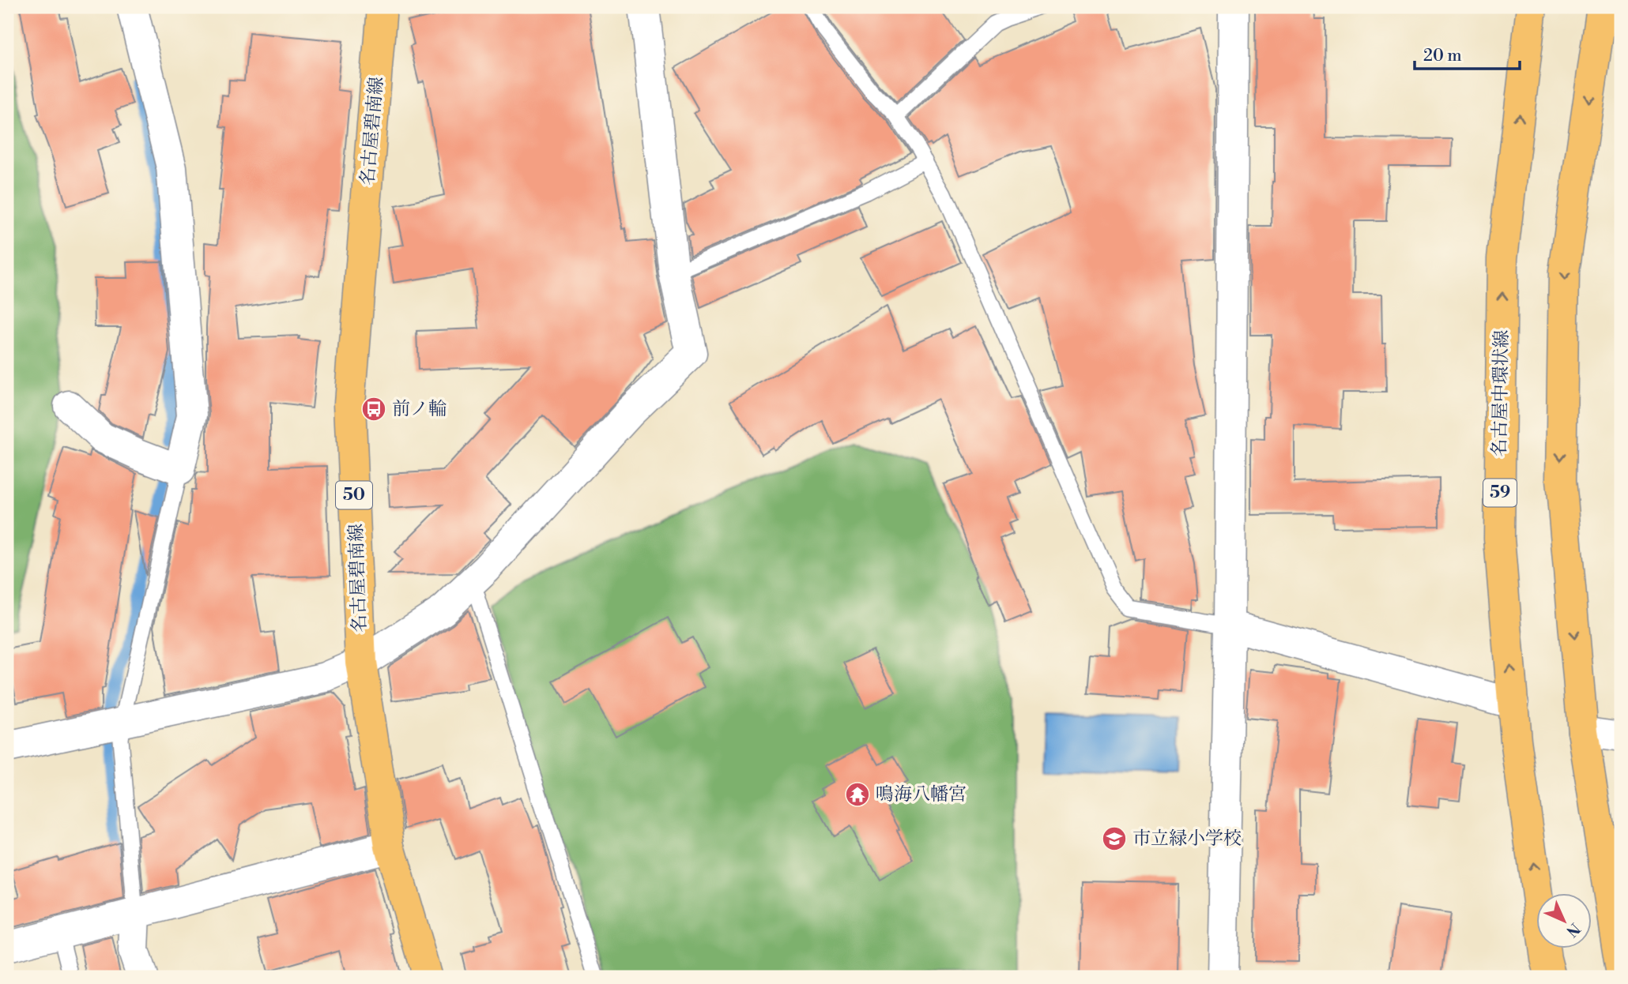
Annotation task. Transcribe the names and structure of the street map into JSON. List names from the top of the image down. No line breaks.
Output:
{"streets":{"main road":["名古屋碧南線","名古屋中環状線","59","50"]},"places":{"bus stop":["前ノ輪"],"temple":["鳴海八幡宮"],"school or university":["市立緑小学校"]},"scale_bar":"20 m","north":"bottom right"}
